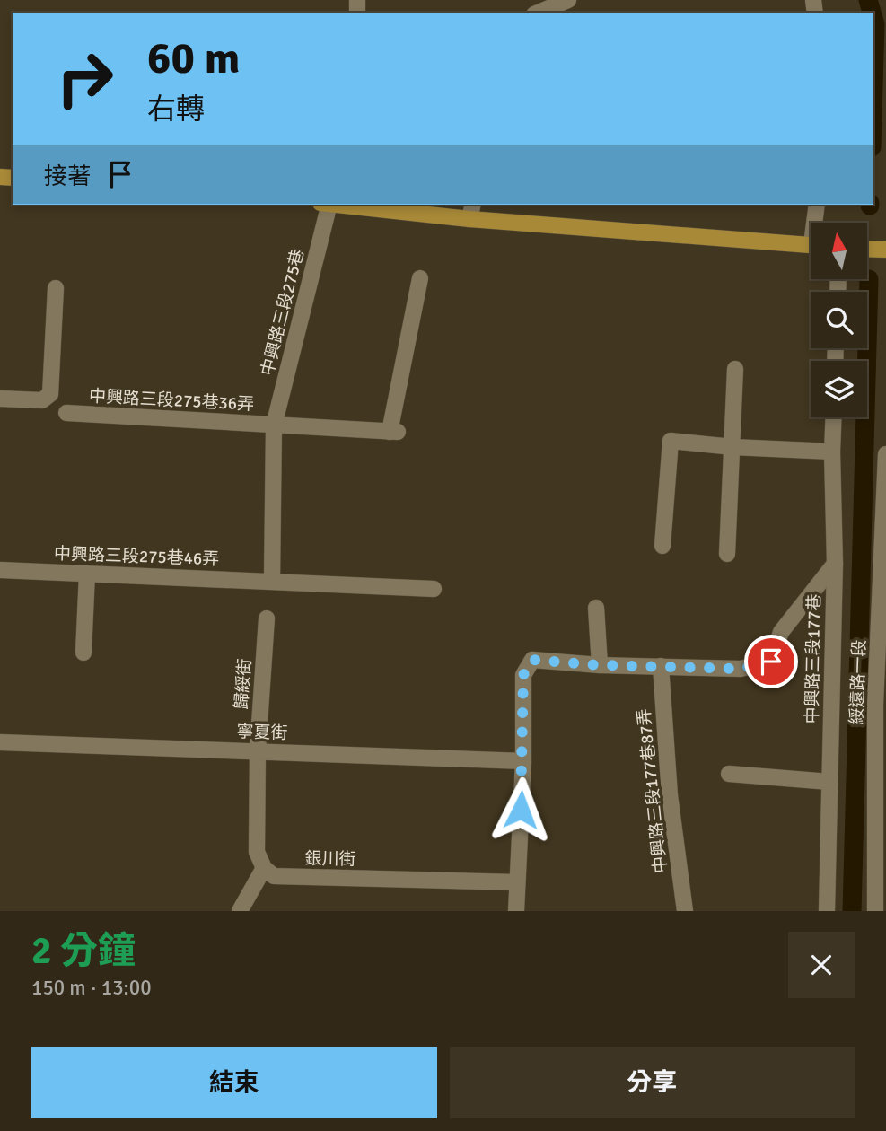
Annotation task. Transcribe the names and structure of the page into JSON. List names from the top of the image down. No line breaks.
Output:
{"streets":{"street":["中興路三段275巷","中興路三段275巷36弄","中興路三段275巷46弄","中興路三段177巷","綏遠路一段","歸綏街","寧夏街","中興路三段177巷87弄","銀川街"]},"crossings":[["中興路三段275巷","中興路三段275巷36弄"],["中興路三段275巷","中興路三段275巷46弄"],["歸綏街","寧夏街"]],"north":"top","page":{"turn":["60 m","右轉"],"then":"接著","heading":["2 分鐘","150 m · 13:00"],"buttons":["結束","分享"]}}
